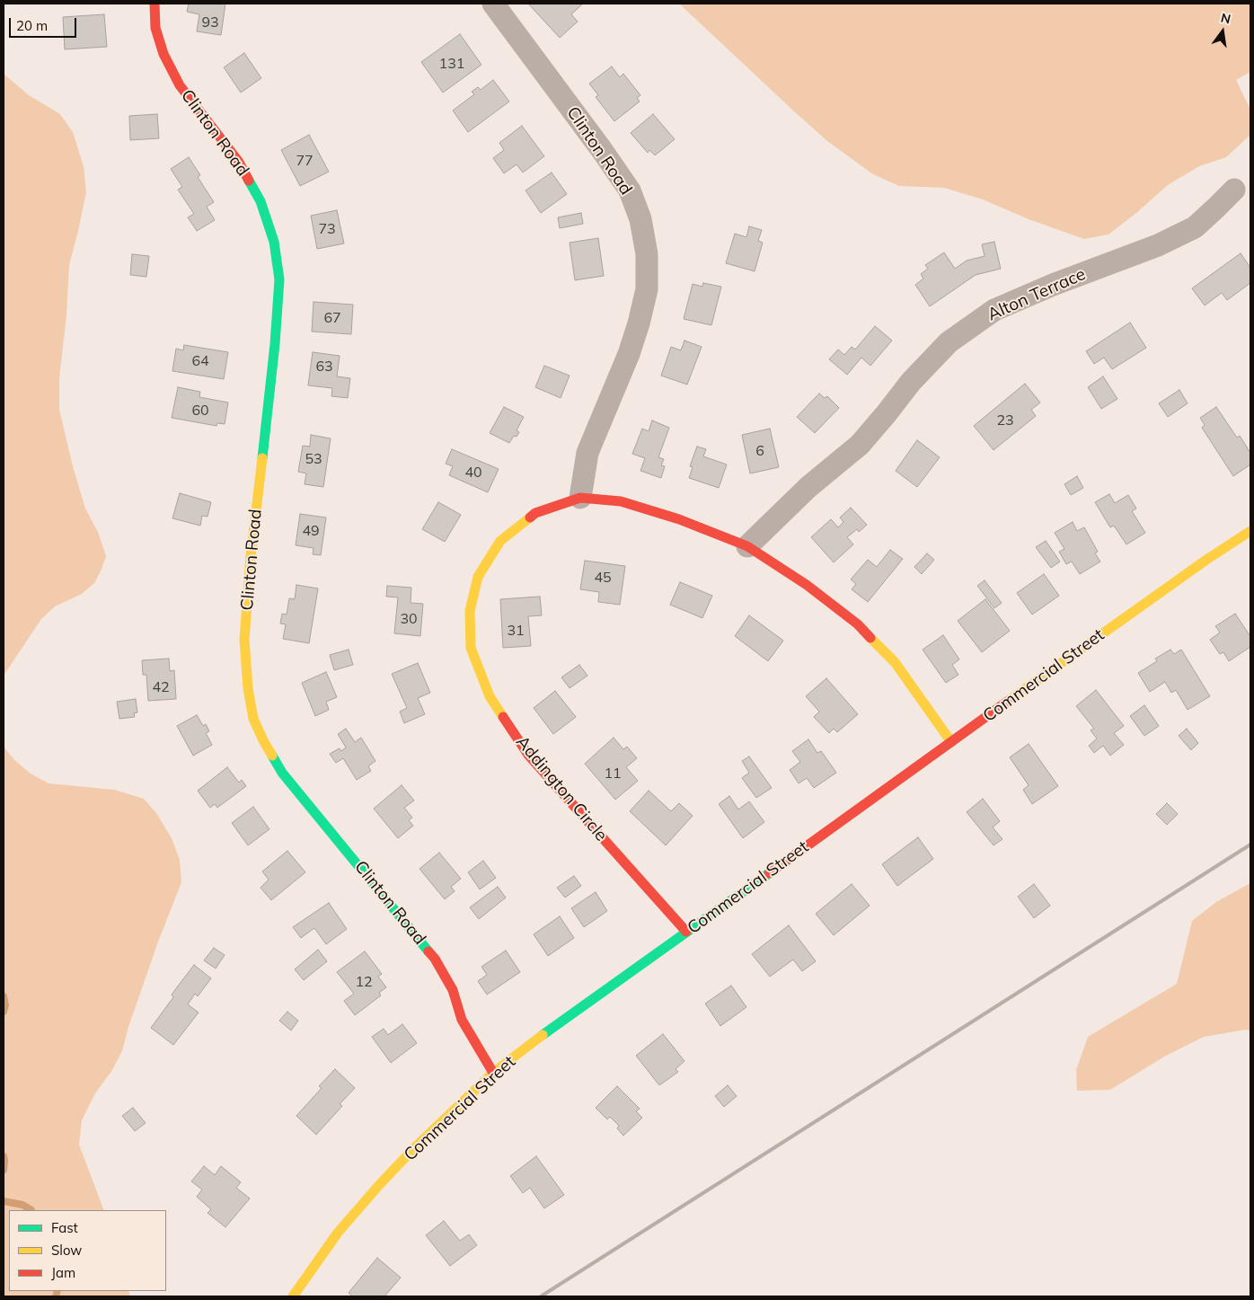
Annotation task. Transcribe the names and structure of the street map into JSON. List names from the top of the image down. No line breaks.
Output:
{"streets":{"street":["Clinton Road","Alton Terrace","Commercial Street","Addington Circle"]},"crossings":[["Clinton Road","Commercial Street"],["Clinton Road","Addington Circle"],["Alton Terrace","Addington Circle"],["Commercial Street","Addington Circle"]],"house_numbers":["93","131","77","73","67","64","63","60","23","6","53","40","49","45","30","31","42","11","12"],"legend":["Fast","Slow","Jam"],"scale_bar":"20 m","north":"top"}
